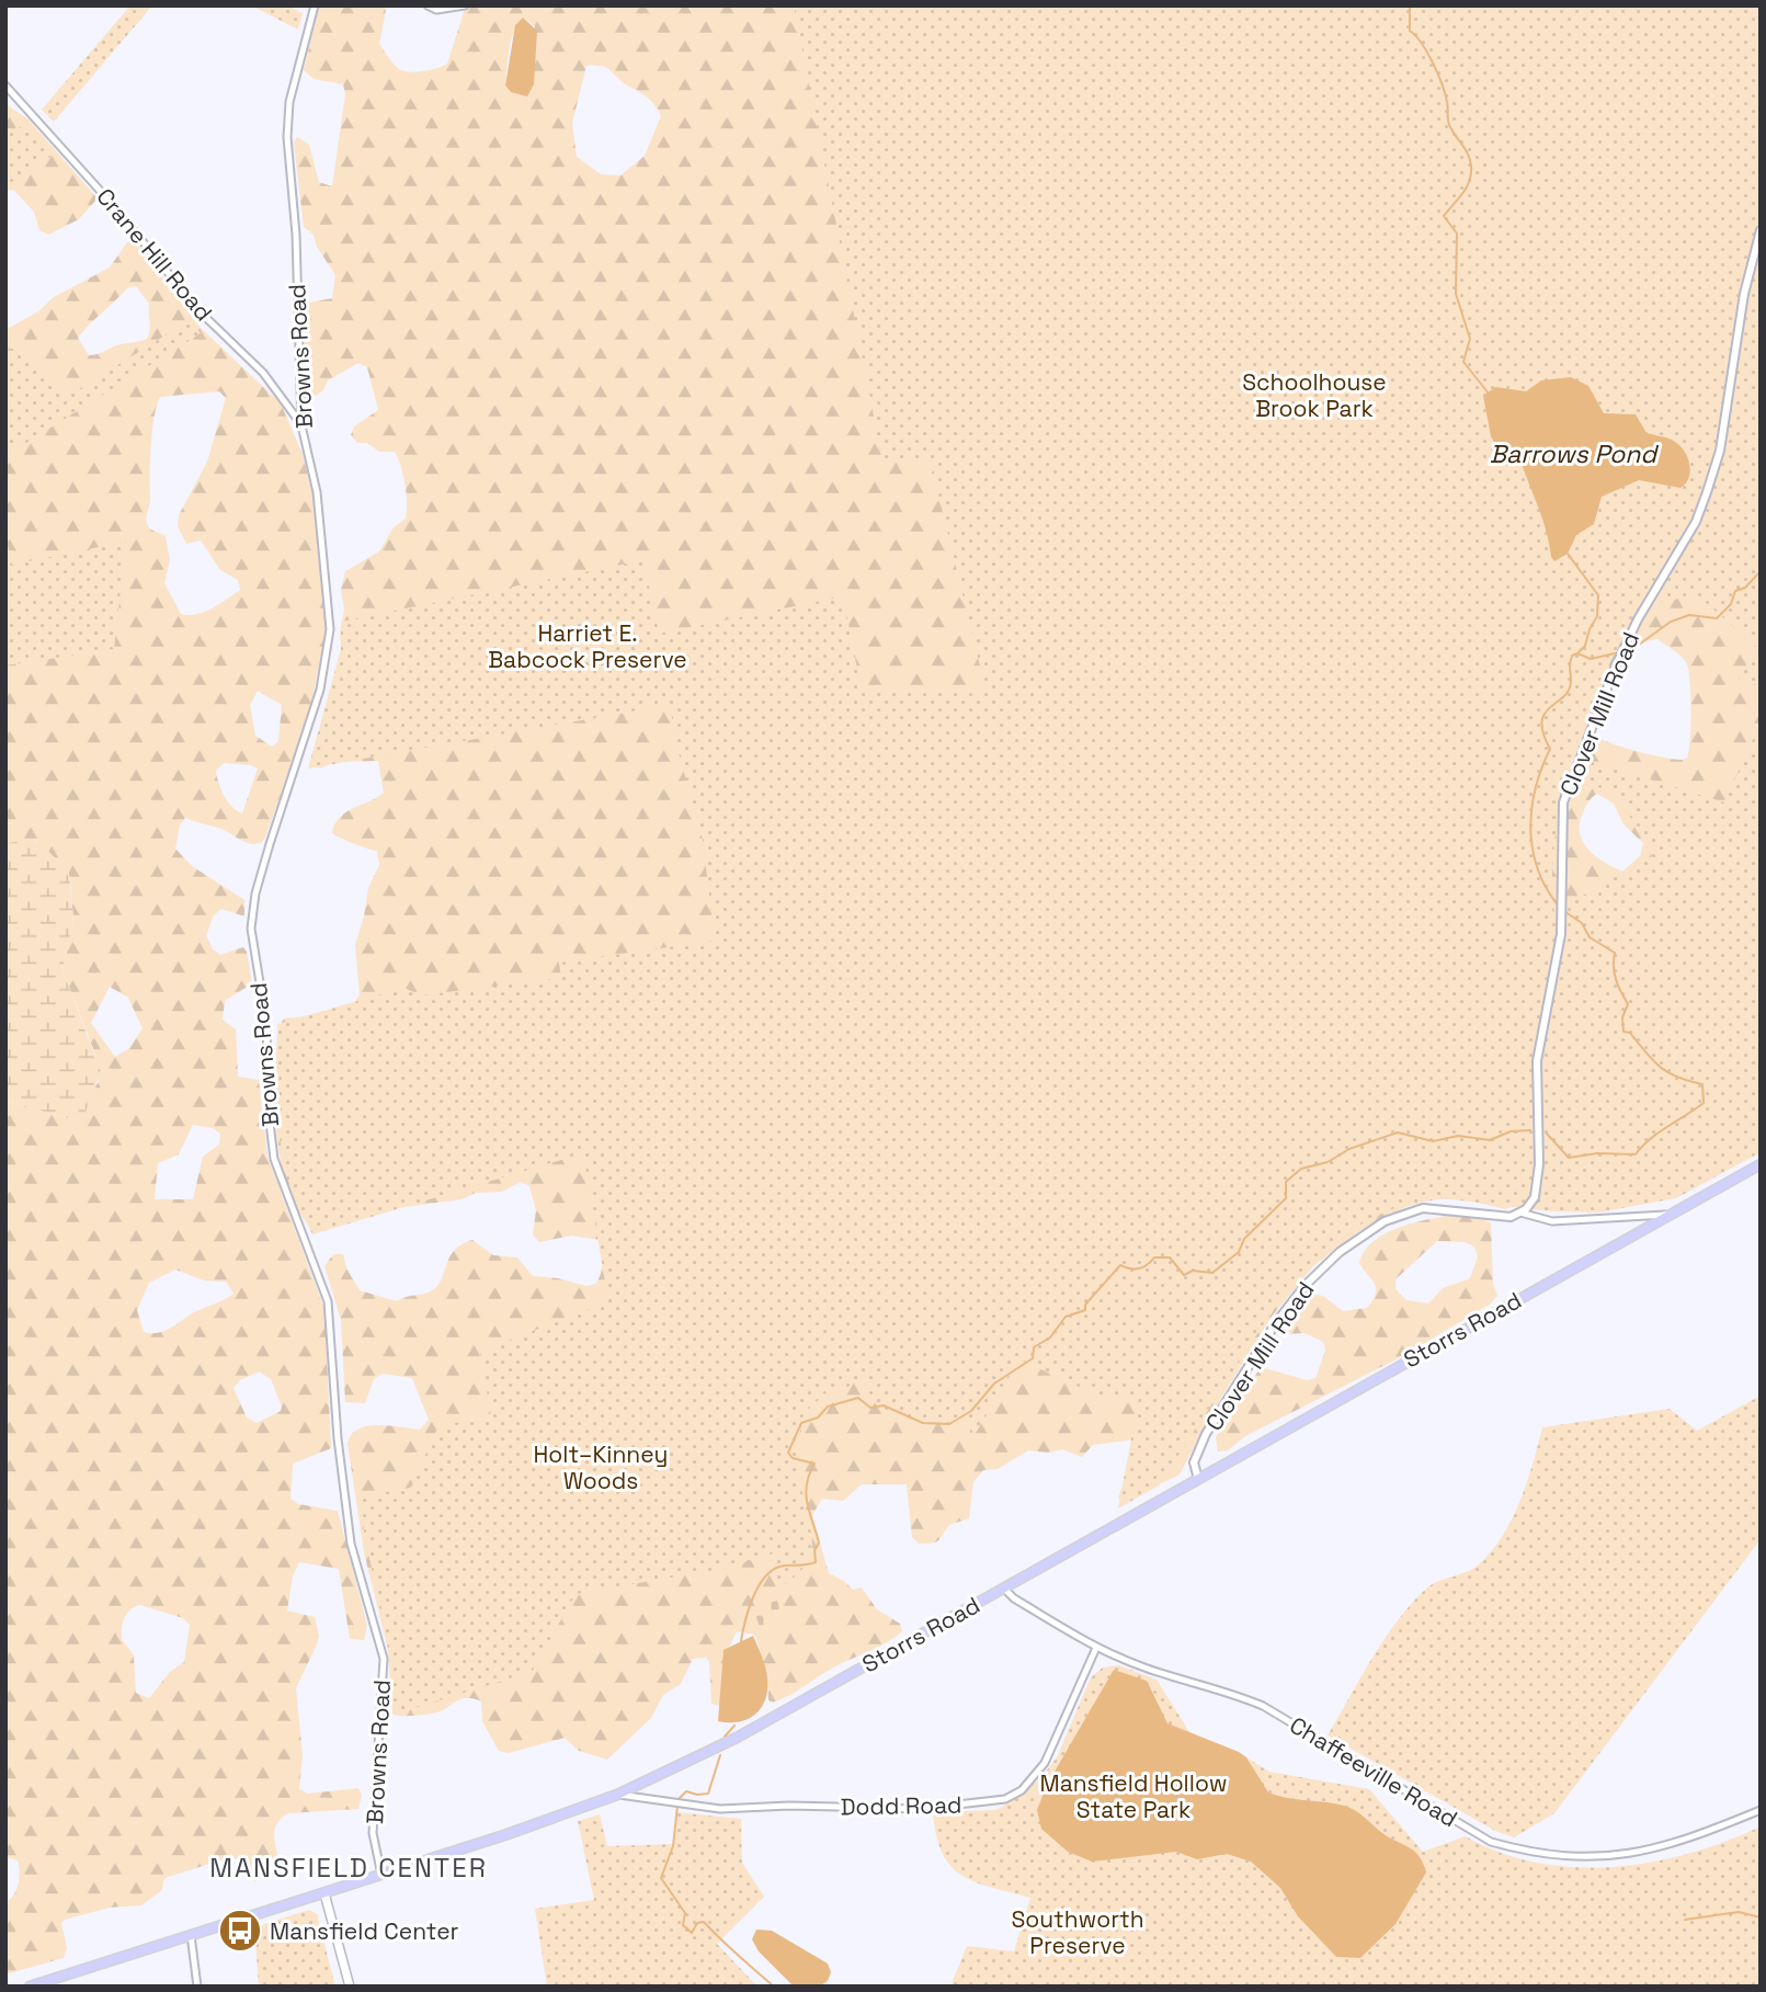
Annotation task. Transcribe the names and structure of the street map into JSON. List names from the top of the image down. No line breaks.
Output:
{"streets":{"main road":["Storrs Road"],"street":["Crane Hill Road","Browns Road","Clover Mill Road","Chaffeeville Road","Dodd Road"]},"crossings":[["Crane Hill Road","Browns Road"],["Browns Road","Storrs Road"],["Clover Mill Road","Storrs Road"],["Storrs Road","Chaffeeville Road"],["Storrs Road","Dodd Road"],["Chaffeeville Road","Dodd Road"]],"districts":["MANSFIELD CENTER"],"water":["Barrows Pond"],"parks":["Schoolhouse Brook Park","Harriet E. Babcock Preserve","Holt–Kinney Woods","Mansfield Hollow State Park","Southworth Preserve"],"places":{"bus stop":["Mansfield Center"]}}
